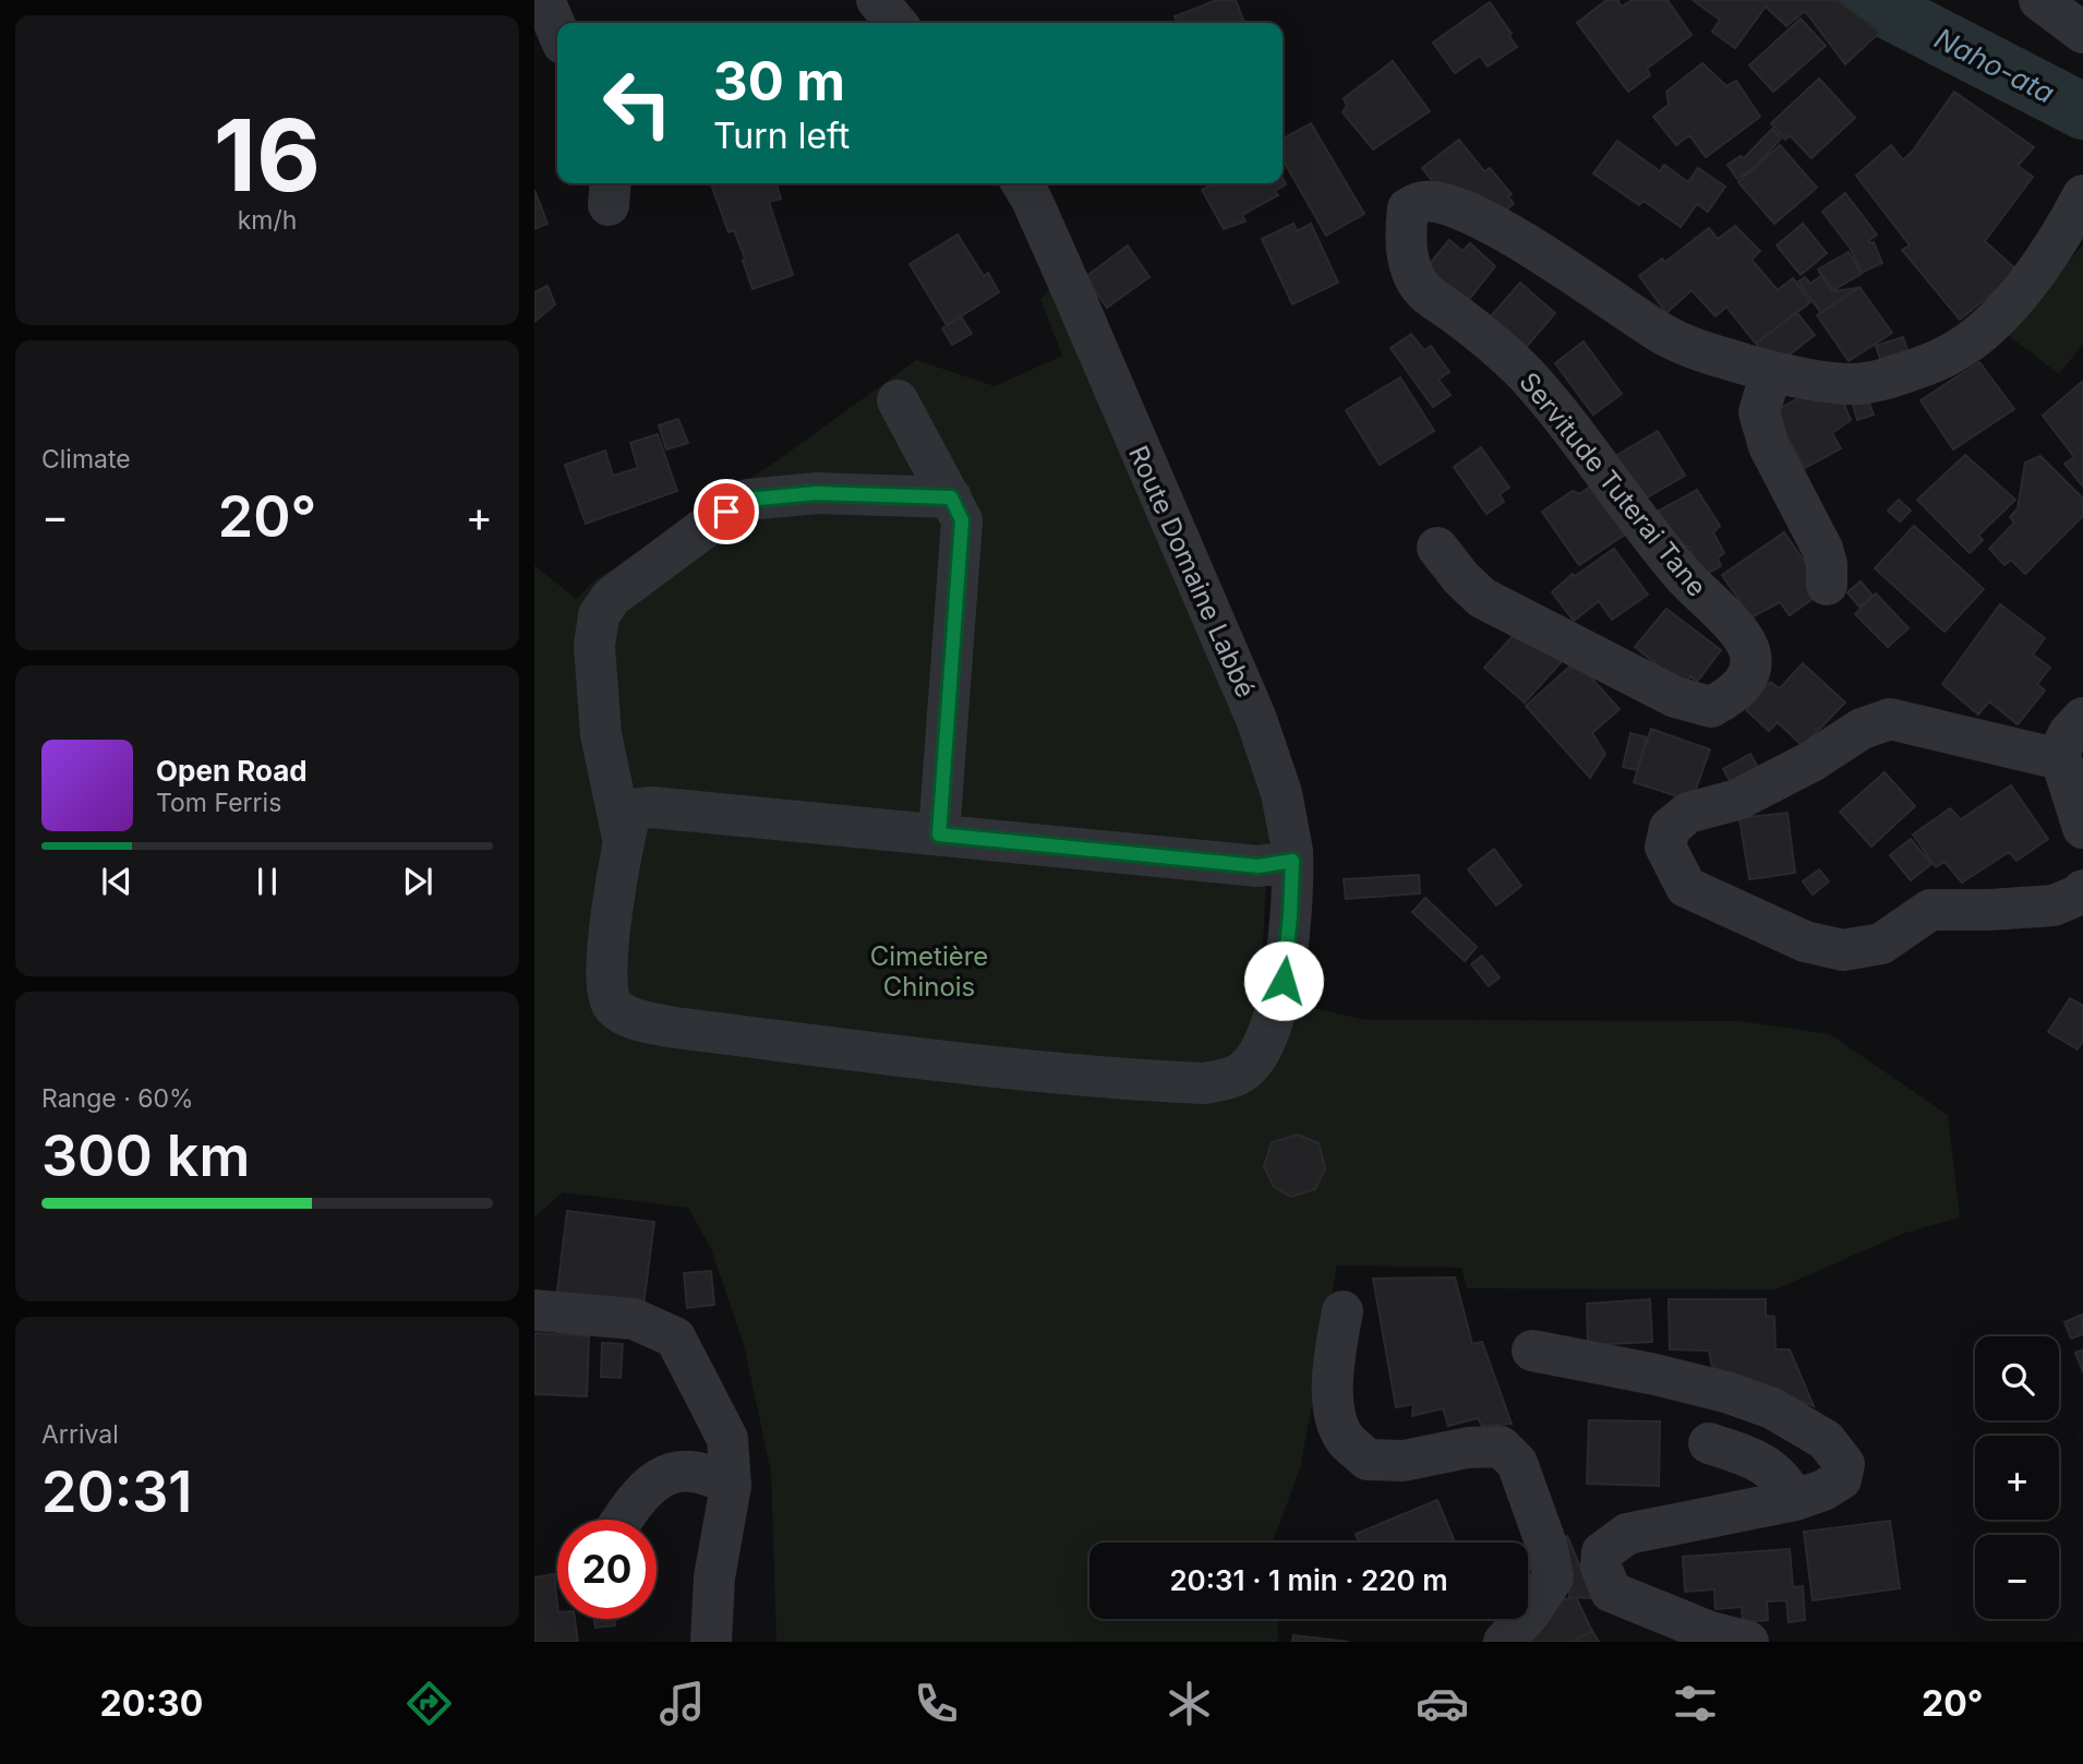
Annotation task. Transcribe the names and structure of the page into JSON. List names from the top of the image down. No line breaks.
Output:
{"streets":{"street":["Servitude Tuterai Tane","Route Domaine Labbé"]},"water":["Naho-ata"],"parks":["Cimetière Chinois"],"page":{"tile":[["16","km/h"],"Climate",["Range · 60%","300 km"],["Arrival","20:31"]],"turn":["30 m","Turn left"],"heat":["−","20°","+"],"song":["Open Road","Tom Ferris"],"map_buttons":["+","−"],"limit":"20","trip":"20:31 · 1 min · 220 m","tabs":["20:30","20°"]}}
